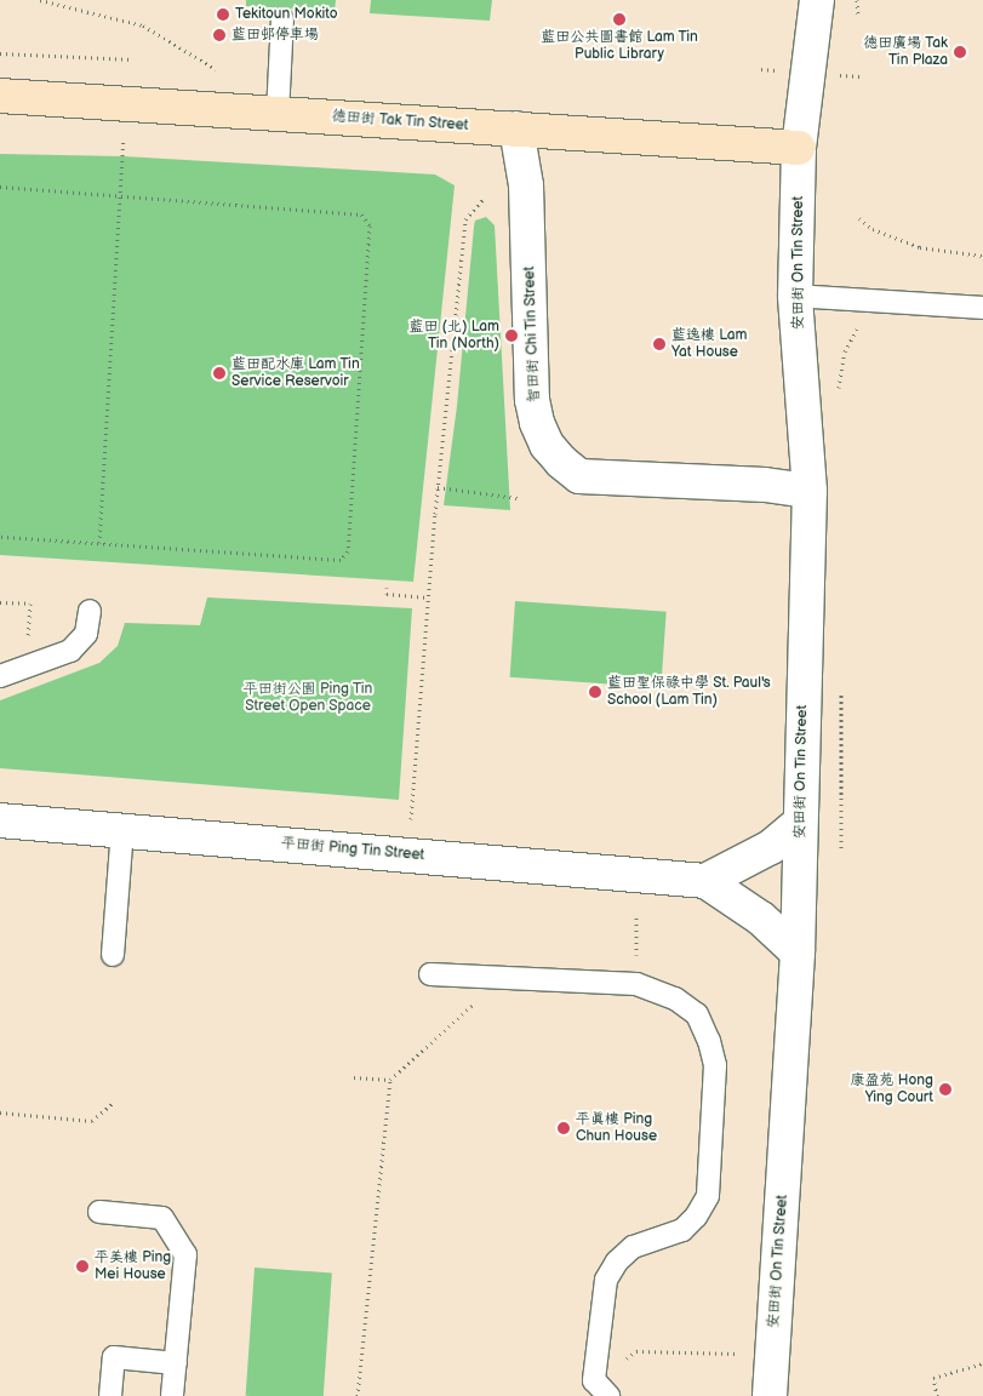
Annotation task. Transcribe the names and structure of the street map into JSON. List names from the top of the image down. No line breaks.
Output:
{"streets":{"street":["德田街 Tak Tin Street","安田街 On Tin Street","智田街 Chi Tin Street","平田街 Ping Tin Street"]},"crossings":[["德田街 Tak Tin Street","安田街 On Tin Street"],["德田街 Tak Tin Street","智田街 Chi Tin Street"],["安田街 On Tin Street","智田街 Chi Tin Street"],["安田街 On Tin Street","平田街 Ping Tin Street"]],"parks":["平田街公園 Ping Tin Street Open Space"],"places":["Tekitoun Mokito","藍田公共圖書館 Lam Tin Public Library","藍田邨停車場","德田廣場 Tak Tin Plaza","藍田 (北) Lam Tin (North)","藍逸樓 Lam Yat House","藍田配水庫 Lam Tin Service Reservoir","藍田聖保祿中學 St. Paul's School (Lam Tin)","康盈苑 Hong Ying Court","平真樓 Ping Chun House","平美樓 Ping Mei House"]}
